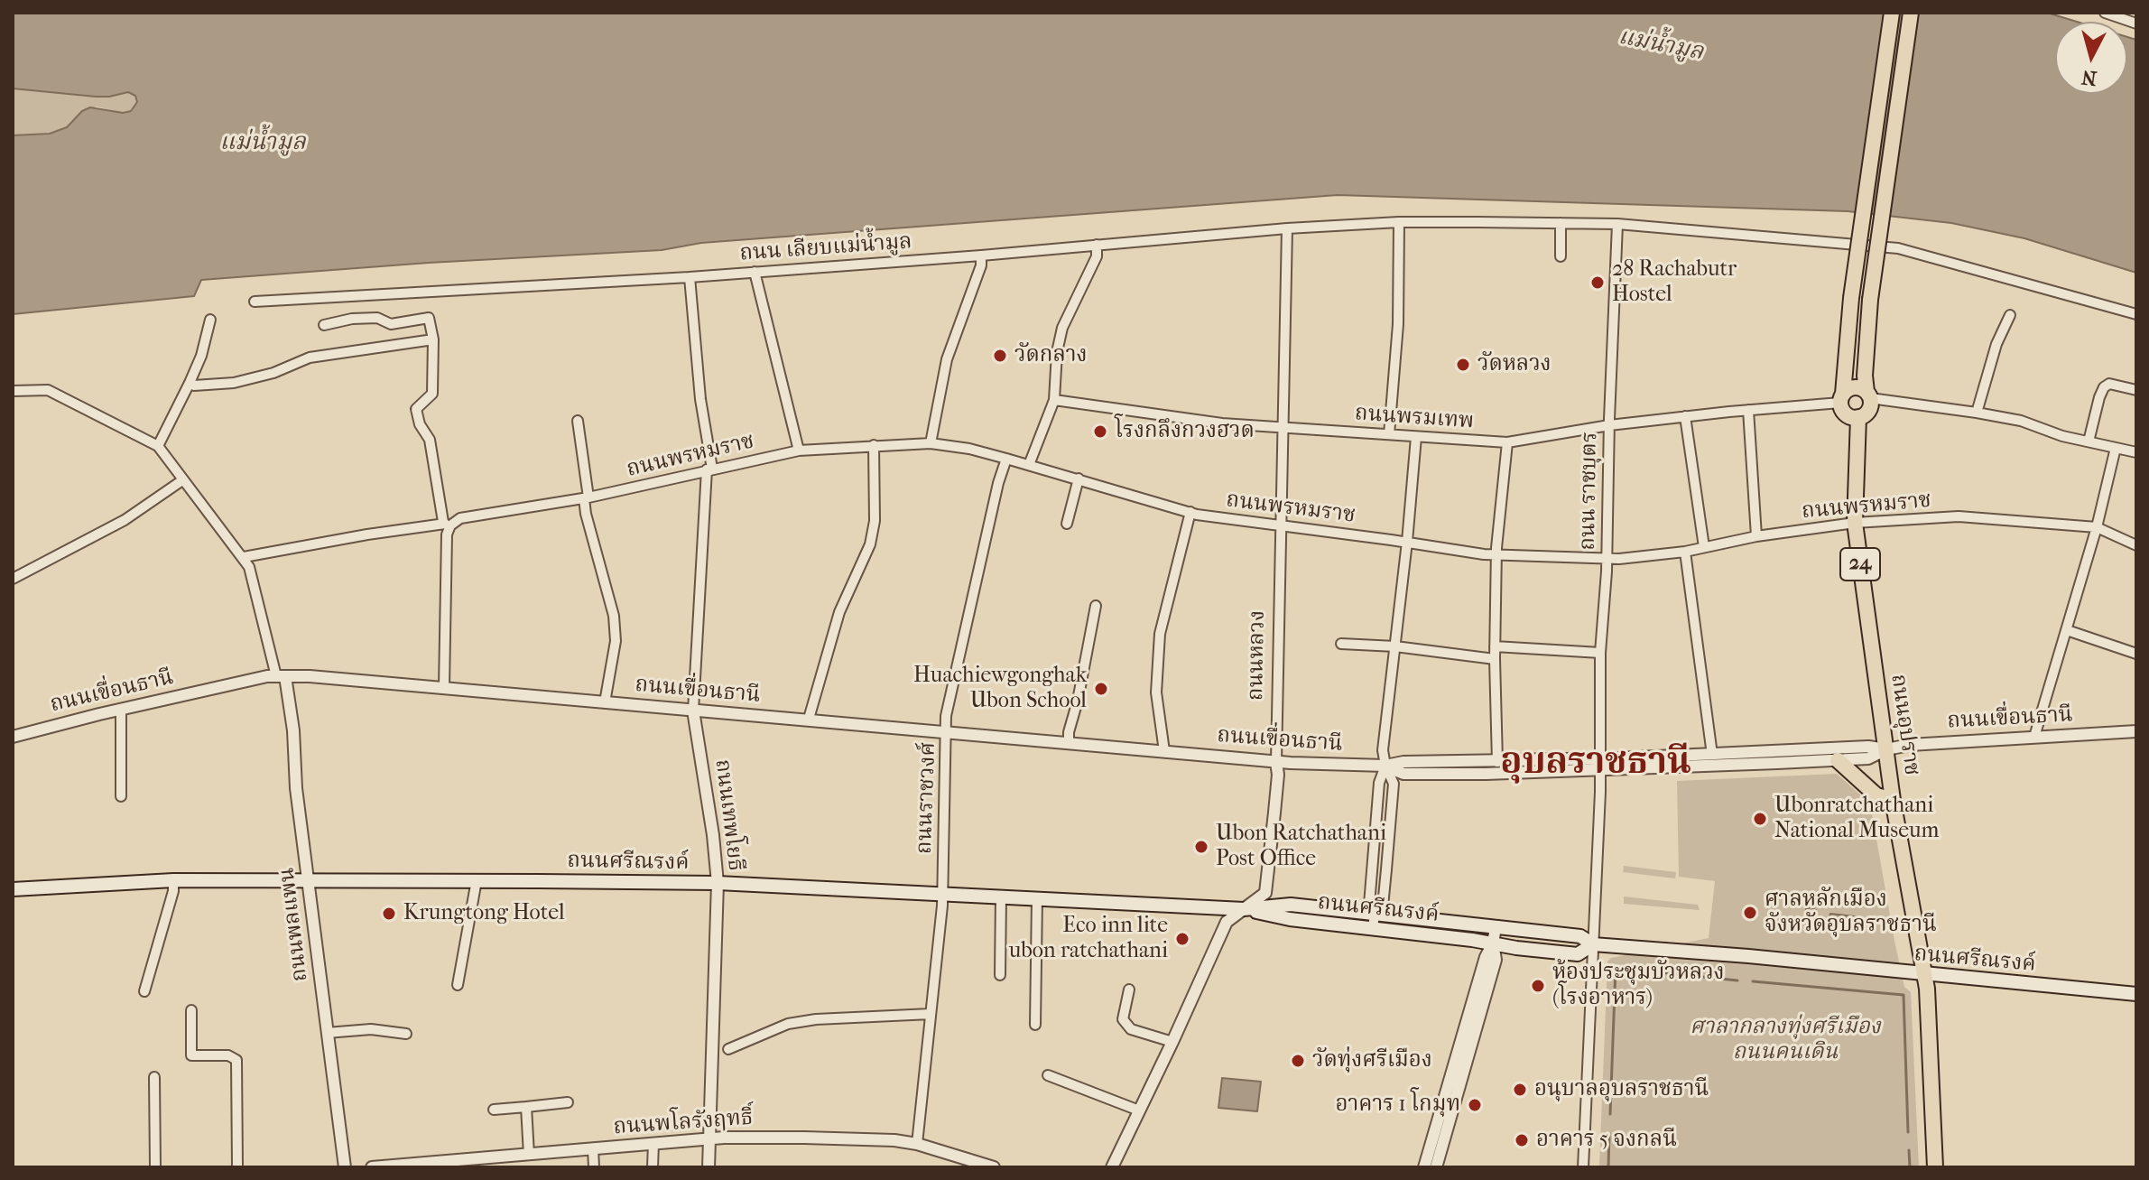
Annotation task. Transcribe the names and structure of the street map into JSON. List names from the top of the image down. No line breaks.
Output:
{"streets":{"main road":["24","ถนนอุปราช","ถนนศรีณรงค์"],"street":["ถนน เลียบแม่น้ำมูล","ถนนพรมเทพ","ถนนพรหมราช","ถนน ราชบุตร","ถนนหลวง","ถนนเขื่อนธานี","ถนนราชวงศ์","ถนนเทพโยธี","ถนนพลแพน","ถนนพโลรังฤทธิ์"]},"crossings":[["ถนน เลียบแม่น้ำมูล","ถนน ราชบุตร"],["ถนน เลียบแม่น้ำมูล","ถนนหลวง"],["ถนน เลียบแม่น้ำมูล","ถนนเทพโยธี"],["ถนนพรมเทพ","ถนน ราชบุตร"],["ถนนพรมเทพ","24"],["ถนนพรมเทพ","ถนนหลวง"],["ถนนพรมเทพ","ถนนอุปราช"],["ถนนพรหมราช","ถนน ราชบุตร"],["ถนนพรหมราช","ถนนหลวง"],["ถนนพรหมราช","ถนนอุปราช"],["ถนนพรหมราช","ถนนราชวงศ์"],["ถนนพรหมราช","ถนนเทพโยธี"],["ถนน ราชบุตร","ถนนเขื่อนธานี"],["ถนน ราชบุตร","ถนนศรีณรงค์"],["24","ถนนอุปราช"],["ถนนหลวง","ถนนเขื่อนธานี"],["ถนนหลวง","ถนนศรีณรงค์"],["ถนนเขื่อนธานี","ถนนอุปราช"],["ถนนเขื่อนธานี","ถนนราชวงศ์"],["ถนนเขื่อนธานี","ถนนเทพโยธี"],["ถนนเขื่อนธานี","ถนนพลแพน"],["ถนนอุปราช","ถนนศรีณรงค์"],["ถนนราชวงศ์","ถนนศรีณรงค์"],["ถนนราชวงศ์","ถนนพโลรังฤทธิ์"],["ถนนเทพโยธี","ถนนศรีณรงค์"],["ถนนเทพโยธี","ถนนพโลรังฤทธิ์"],["ถนนศรีณรงค์","ถนนพลแพน"]],"districts":["อุบลราชธานี"],"water":["แม่น้ำมูล"],"parks":["ศาลากลางทุ่งศรีเมือง ถนนคนเดิน"],"places":["28 Rachabutr Hostel","วัดกลาง","วัดหลวง","โรงกลึงกวงฮวด","Huachiewgonghak Ubon School","Ubonratchathani National Museum","Ubon Ratchathani Post Office","ศาลหลักเมือง จังหวัดอุบลราชธานี","Krungtong Hotel","Eco inn lite ubon ratchathani","ห้องประชุมบัวหลวง (โรงอาหาร)","วัดทุ่งศรีเมือง","อนุบาลอุบลราชธานี","อาคาร 1 โกมุท","อาคาร 5 จงกลนี"],"north":"bottom"}
